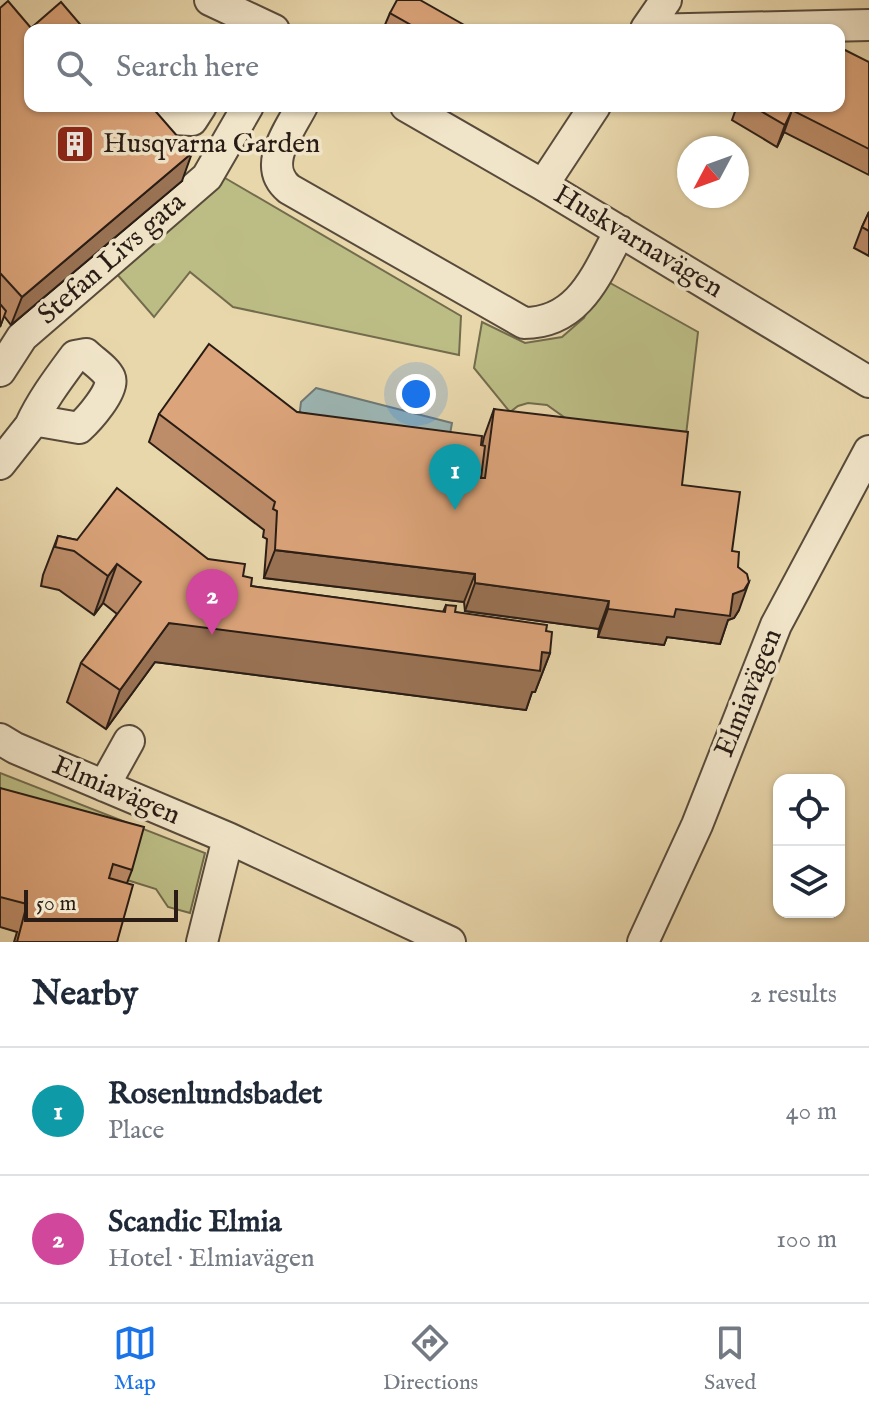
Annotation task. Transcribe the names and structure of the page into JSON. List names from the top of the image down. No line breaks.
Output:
{"streets":{"street":["Huskvarnavägen","Stefan Livs gata","Elmiavägen"]},"places":{"building":["Husqvarna Garden"]},"scale_bar":"50 m","north":"bottom left","page":{"search":"Search here","pins":["1","2"],"scale":"50 m","heading":["Nearby","2 results"],"list":[{"mark":"1","name":"Rosenlundsbadet","note":"Place","value":"40 m"},{"mark":"2","name":"Scandic Elmia","note":"Hotel · Elmiavägen","value":"100 m"}],"nav":["Map","Directions","Saved"]}}
